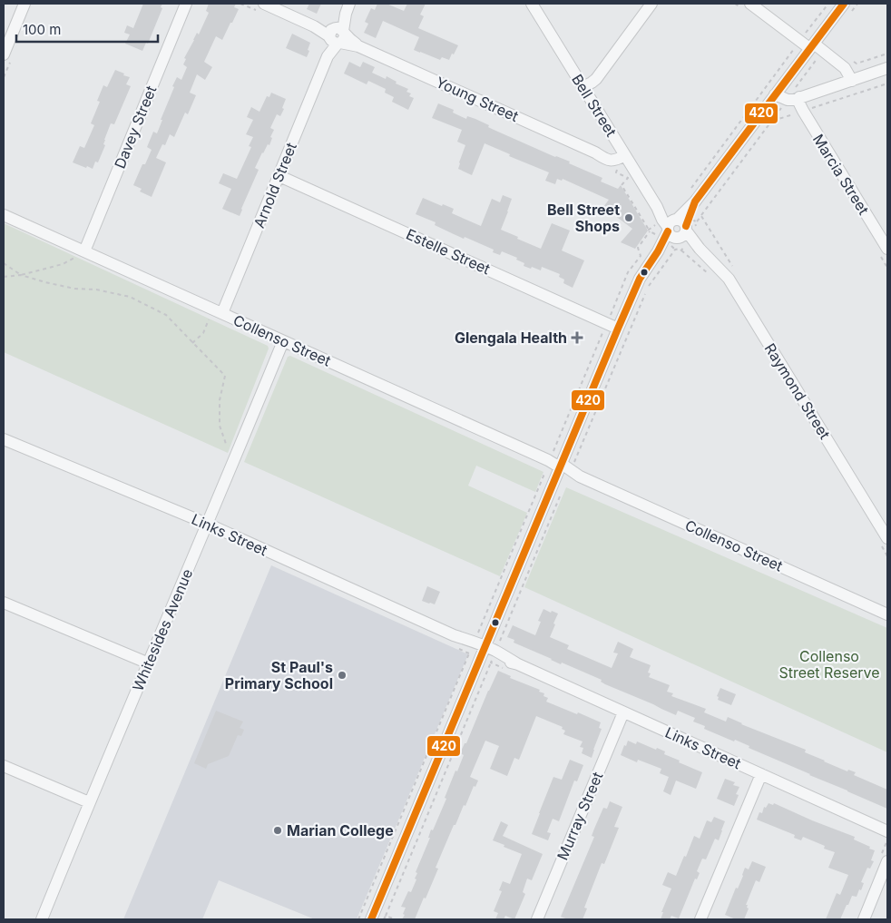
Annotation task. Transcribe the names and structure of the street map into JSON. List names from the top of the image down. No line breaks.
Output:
{"streets":{"street":["Young Street","Bell Street","Davey Street","Marcia Street","Arnold Street","Estelle Street","Collenso Street","Raymond Street","Links Street","Whitesides Avenue","Murray Street"]},"crossings":[["Young Street","Bell Street"],["Young Street","Arnold Street"],["Bell Street","Raymond Street"],["Davey Street","Collenso Street"],["Arnold Street","Estelle Street"],["Arnold Street","Collenso Street"],["Collenso Street","Whitesides Avenue"],["Links Street","Whitesides Avenue"],["Links Street","Murray Street"]],"parks":["Collenso Street Reserve"],"places":{"other":["Bell Street Shops","St Paul's Primary School","Marian College"],"health":["Glengala Health"]},"lines":["transit line 420"],"scale_bar":"100 m"}
